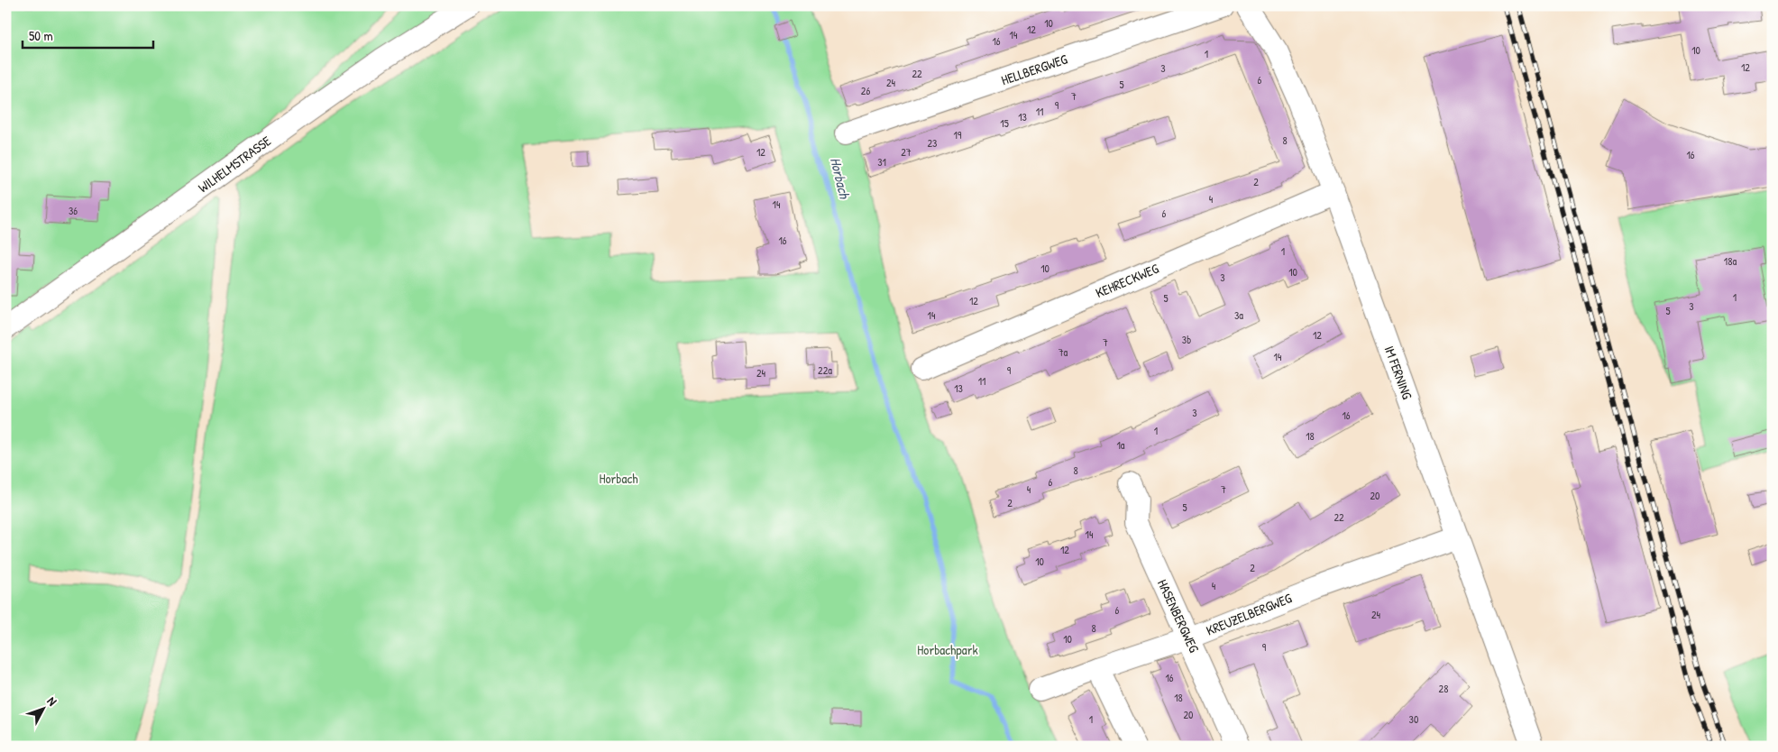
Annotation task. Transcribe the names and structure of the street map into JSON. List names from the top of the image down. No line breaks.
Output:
{"streets":{"street":["HELLBERGWEG","WILHELMSTRASSE","KEHRECKWEG","IM FERNING","KREUZELBERGWEG","HASENBERGWEG"]},"crossings":[["KEHRECKWEG","IM FERNING"],["IM FERNING","KREUZELBERGWEG"],["KREUZELBERGWEG","HASENBERGWEG"]],"water":["Horbach"],"parks":["Horbach","Horbachpark"],"house_numbers":["10","12","14","16","10","1","12","3","22","6","24","5","26","7","9","11","13","15","19","8","23","12","27","16","31","2","4","14","36","6","16","1","18a","10","10","3","1","5","12","3","5","14","3a","12","3b","7","7a","14","22a","9","24","11","13","3","16","1","18","1a","8","6","4","7","20","2","5","22","14","12","10","2","4","6","24","8","10","9","16","28","18","20","1","30"],"scale_bar":"50 m","north":"top right"}
